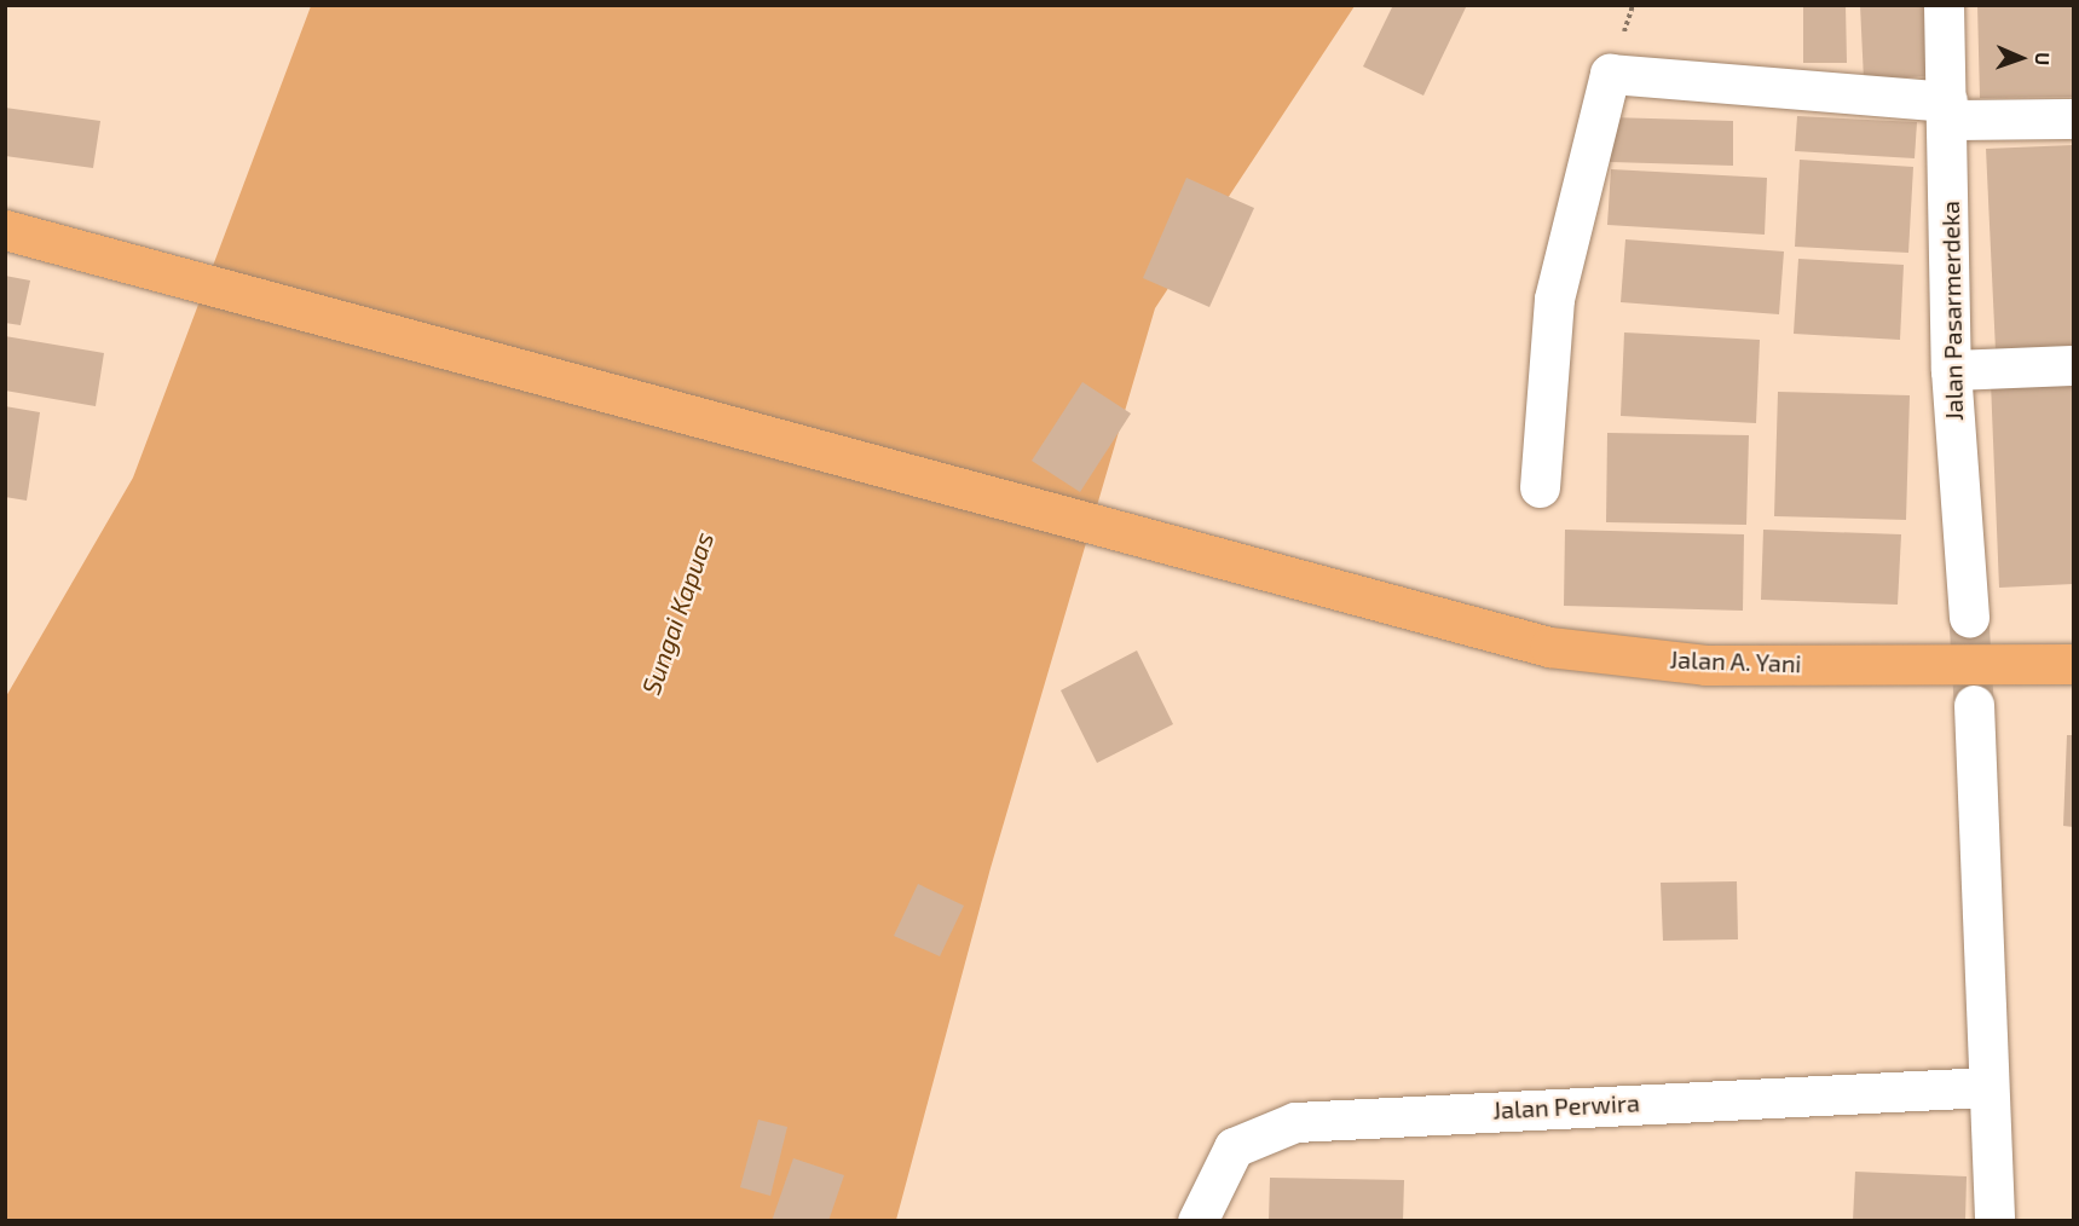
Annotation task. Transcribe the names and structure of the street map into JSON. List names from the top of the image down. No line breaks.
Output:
{"streets":{"highway":["Jalan A. Yani"],"street":["Jalan Pasarmerdeka","Jalan Perwira"]},"water":["Sungai Kapuas"],"north":"right"}
